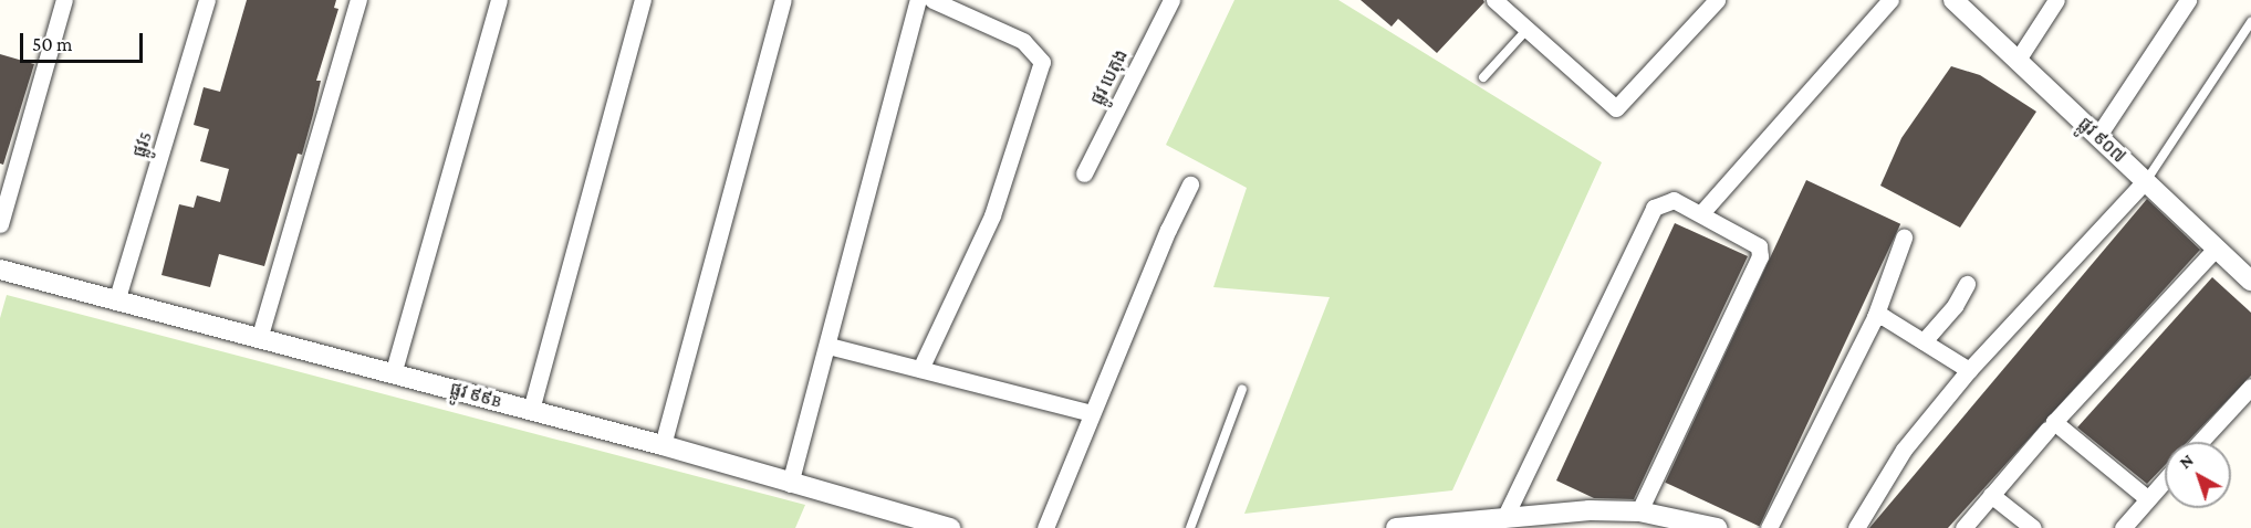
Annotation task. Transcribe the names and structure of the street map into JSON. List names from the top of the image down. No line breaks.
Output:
{"streets":{"street":["ផ្លូវ បេតុង","ផ្លូវ ៩០៧","ផ្លូវ5","ផ្លូវ ៩៩B"]},"crossings":[["ផ្លូវ5","ផ្លូវ ៩៩B"]],"scale_bar":"50 m","north":"top left"}
